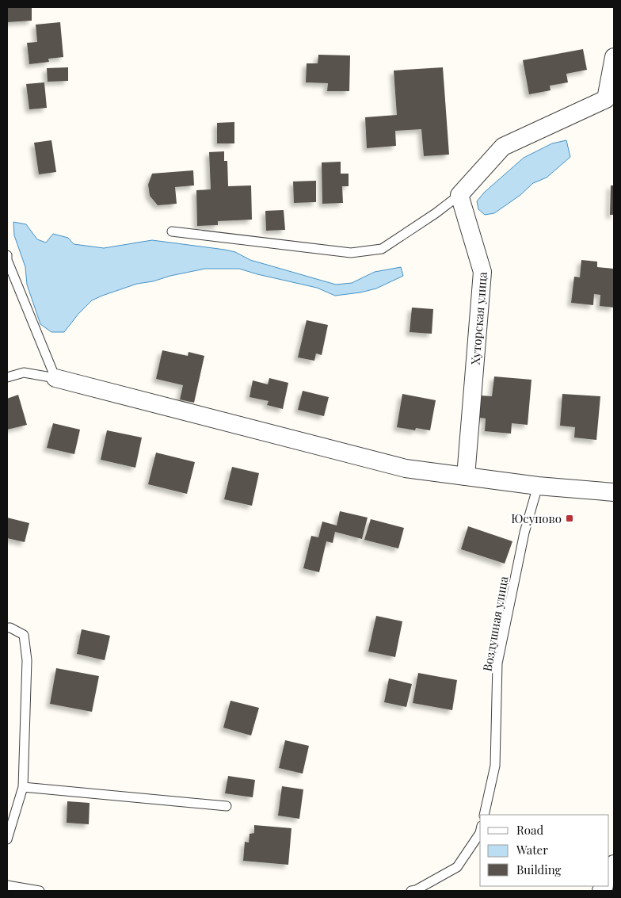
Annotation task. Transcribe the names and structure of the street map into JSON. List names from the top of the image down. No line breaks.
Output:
{"streets":{"street":["Хуторская улица"],"lane":["Воздушная улица"]},"places":{"transit":["Юсупово"]},"legend":["Road","Water","Building"]}
